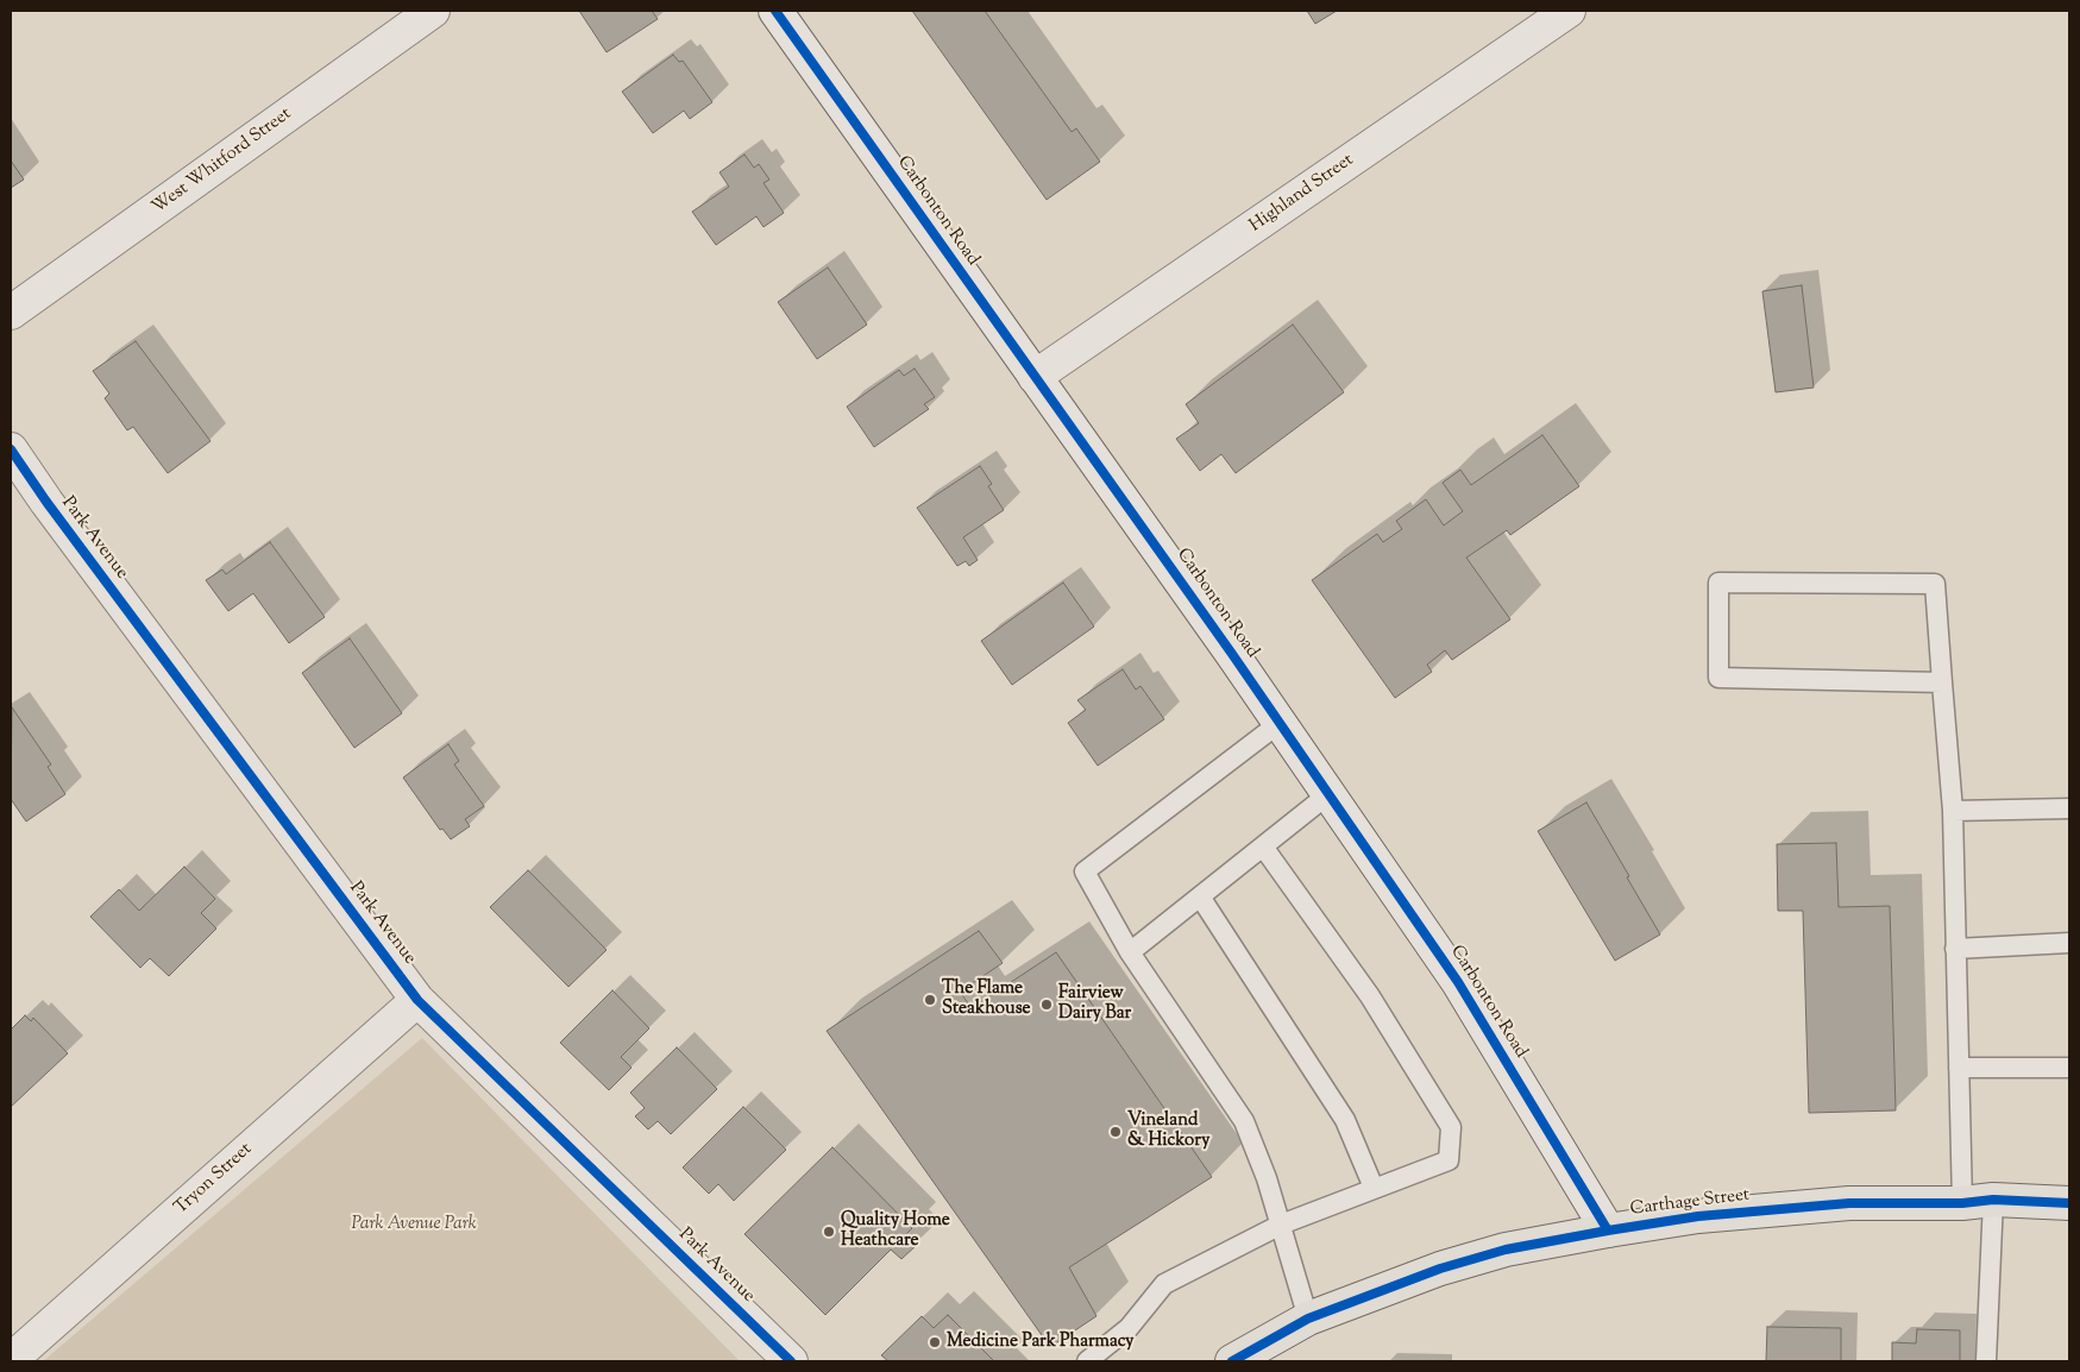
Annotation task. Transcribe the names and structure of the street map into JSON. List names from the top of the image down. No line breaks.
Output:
{"streets":{"main road":["Carthage Street"],"street":["West Whitford Street","Highland Street","Carbonton Road","Park Avenue","Tryon Street"]},"crossings":[["Highland Street","Carbonton Road"],["Carbonton Road","Carthage Street"],["Park Avenue","Tryon Street"]],"parks":["Park Avenue Park"],"places":["The Flame Steakhouse","Fairview Dairy Bar","Vineland & Hickory","Quality Home Heathcare","Medicine Park Pharmacy"]}
